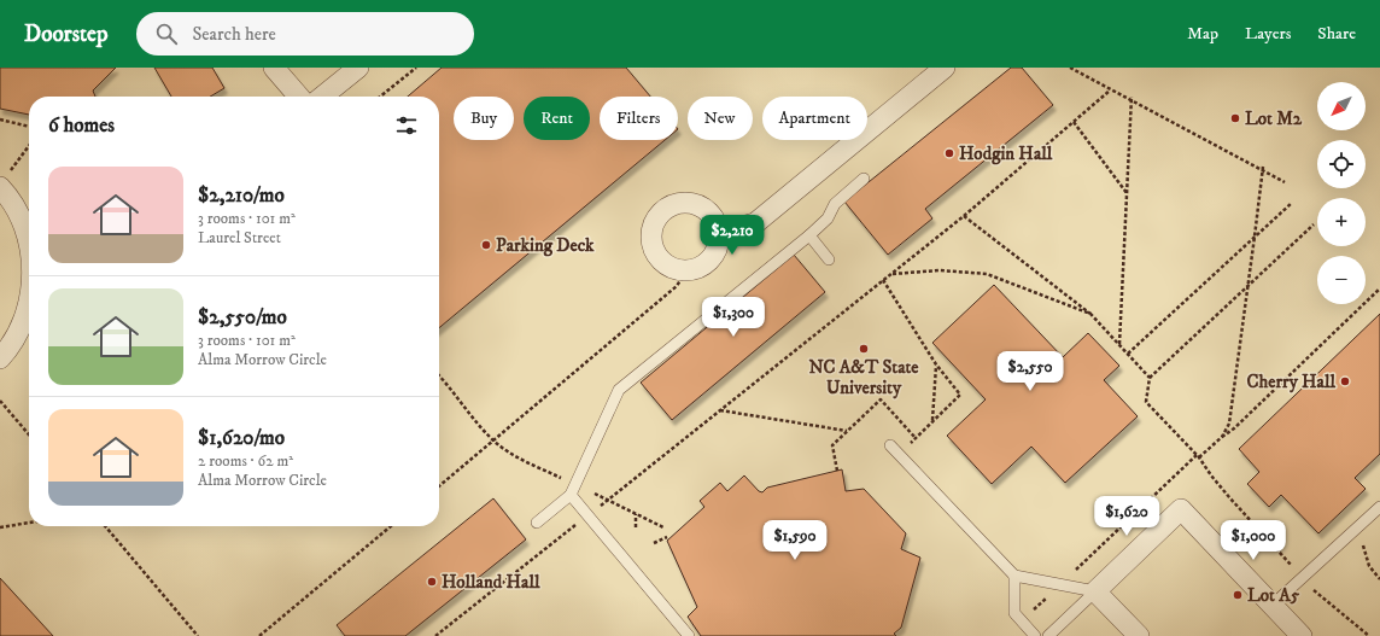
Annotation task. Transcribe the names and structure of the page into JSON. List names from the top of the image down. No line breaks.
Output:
{"places":["Lot M2","Hodgin Hall","Parking Deck","NC A&T State University","Cherry Hall","Holland Hall","Lot A5"],"north":"bottom left","page":{"header":"Doorstep","search":"Search here","nav":["Map","Layers","Share"],"map_buttons":["+","−"],"chip":["Buy","Rent","Filters","New","Apartment"],"heading":"6 homes","list":[{"name":"$2,210/mo","note":"3 rooms · 101 m² · Laurel Street"},{"name":"$2,550/mo","note":"3 rooms · 101 m² · Alma Morrow Circle"},{"name":"$1,620/mo","note":"2 rooms · 62 m² · Alma Morrow Circle"}],"price":["$2,210","$1,300","$2,550","$1,620","$1,590","$1,000"]}}
